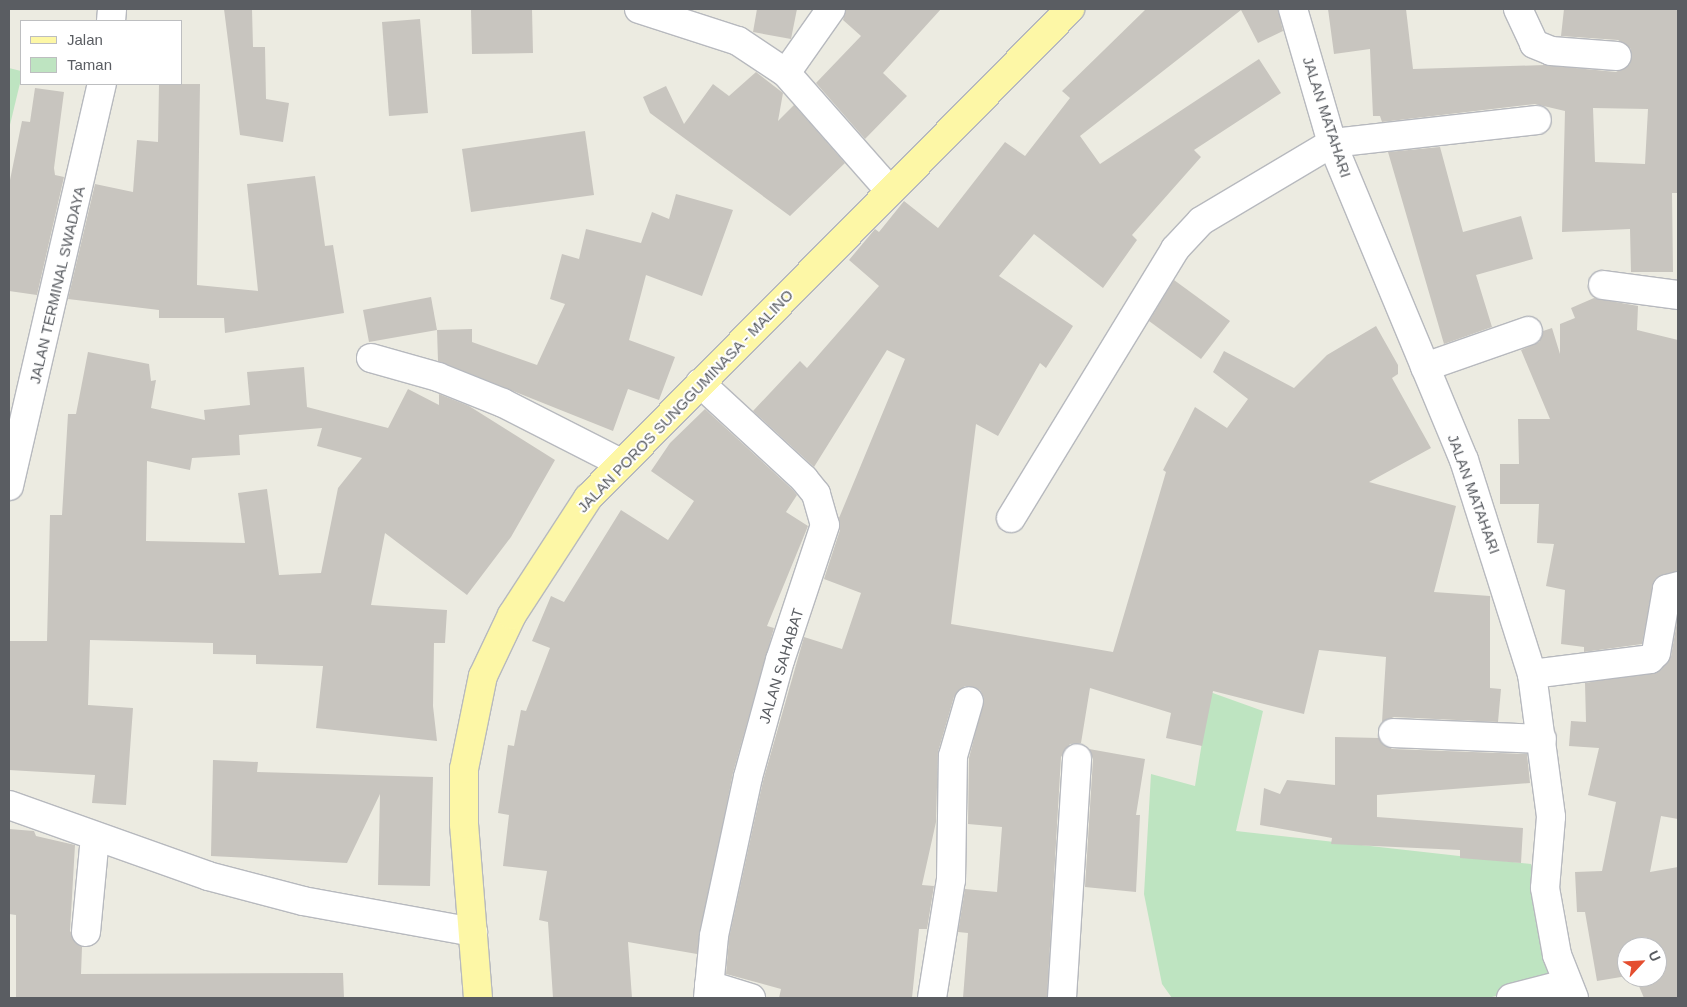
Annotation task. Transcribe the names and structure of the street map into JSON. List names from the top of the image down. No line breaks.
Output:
{"streets":{"main road":["JALAN POROS SUNGGUMINASA - MALINO"],"street":["JALAN MATAHARI","JALAN TERMINAL SWADAYA","JALAN SAHABAT"]},"crossings":[["JALAN POROS SUNGGUMINASA - MALINO","JALAN SAHABAT"]],"legend":["Jalan","Taman"],"north":"top right"}
